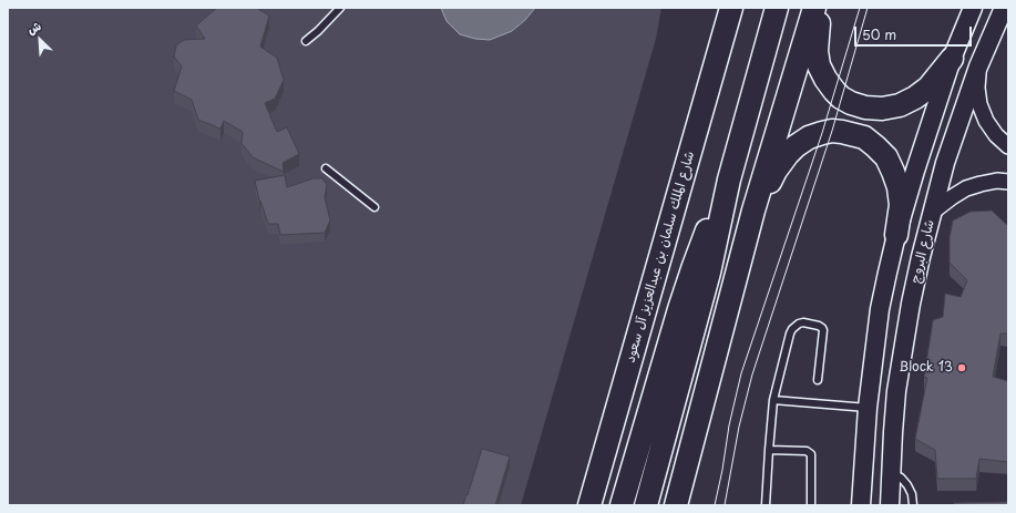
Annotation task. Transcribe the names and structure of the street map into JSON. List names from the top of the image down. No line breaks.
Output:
{"streets":{"main road":["شارع الملك سلمان بن عبدالعزيز آل سعود"],"street":["شارع البروج"]},"places":["Block 13"],"scale_bar":"50 m","north":"top left"}
